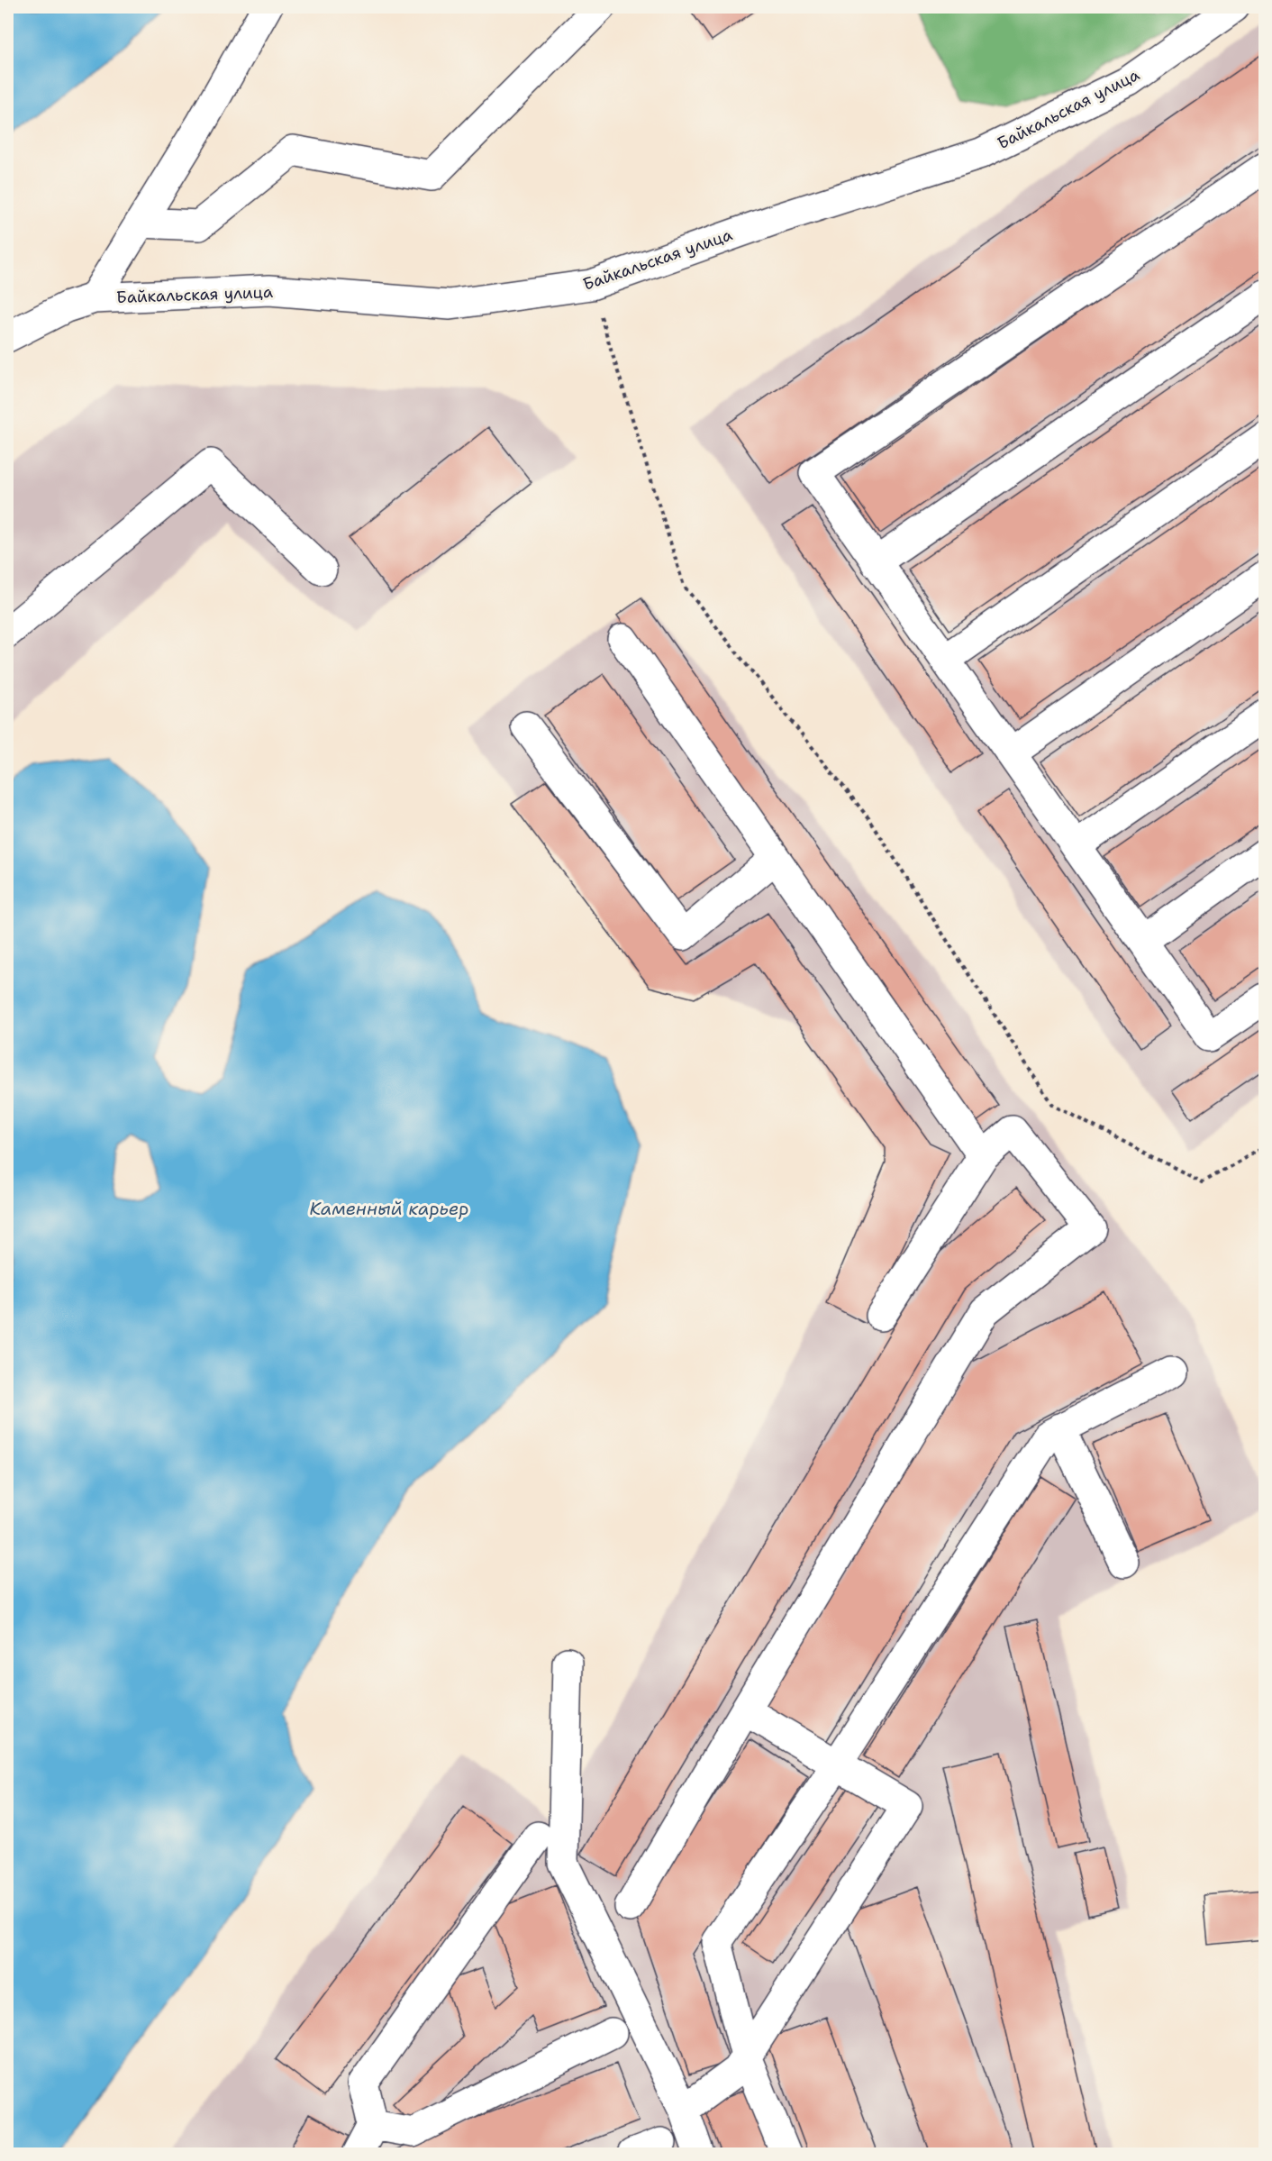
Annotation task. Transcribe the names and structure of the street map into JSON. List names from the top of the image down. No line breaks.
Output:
{"streets":{"street":["Байкальская улица"]},"water":["Каменный карьер"]}
